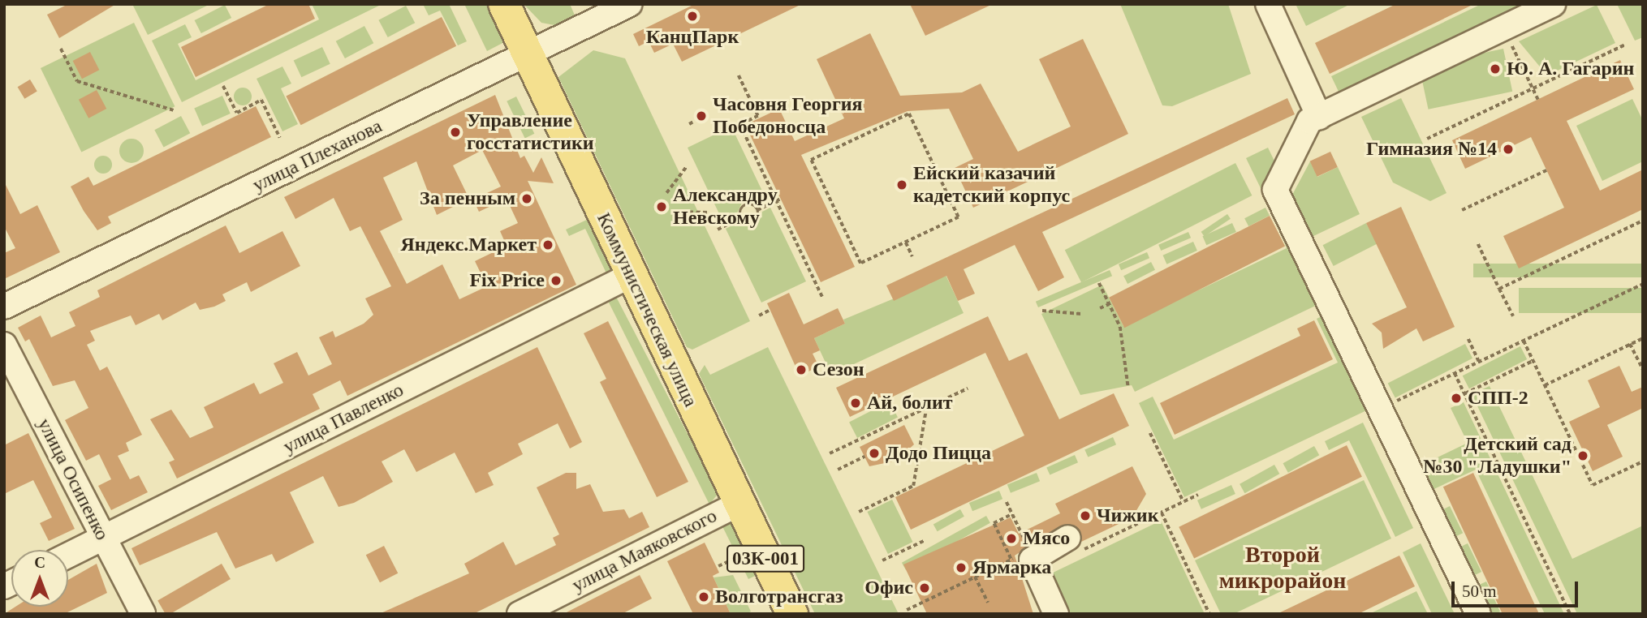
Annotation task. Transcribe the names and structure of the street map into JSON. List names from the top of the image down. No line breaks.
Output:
{"streets":{"main road":["Коммунистическая улица","03К-001"],"street":["улица Плеханова","улица Павленко","улица Осипенко","улица Маяковского"]},"crossings":[["улица Плеханова","Коммунистическая улица"],["Коммунистическая улица","улица Павленко"],["Коммунистическая улица","улица Маяковского"],["улица Павленко","улица Осипенко"]],"districts":["Второй микрорайон"],"places":["КанцПарк","Ю. А. Гагарин","Часовня Георгия Победоносца","Управление госстатистики","Гимназия №14","Ейский казачий кадетский корпус","За пенным","Александру Невскому","Яндекс.Маркет","Fix Price","Сезон","СПП-2","Ай, болит","Додо Пицца","Детский сад №30 \"Ладушки\"","Чижик","Мясо","Ярмарка","Офис","Волготрансгаз"],"scale_bar":"50 m","north":"top"}
